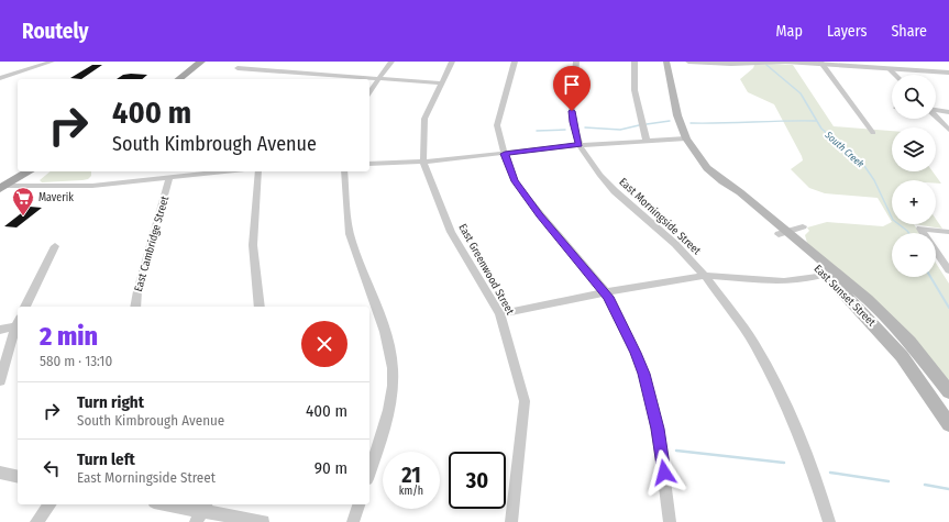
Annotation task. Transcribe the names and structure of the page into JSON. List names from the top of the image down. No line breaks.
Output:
{"streets":{"main road":["East Sunset Street"],"street":["East Morningside Street","East Cambridge Street","East Greenwood Street"]},"water":["South Creek"],"places":{"supermarket":["Maverik"]},"page":{"header":"Routely","nav":["Map","Layers","Share"],"map_buttons":["+","−"],"turn":["400 m","South Kimbrough Avenue"],"heading":["2 min","580 m · 13:10"],"list":[{"name":"Turn right","note":"South Kimbrough Avenue","value":"400 m"},{"name":"Turn left","note":"East Morningside Street","value":"90 m"}],"speed":"21 km/h","limit":"30"}}
